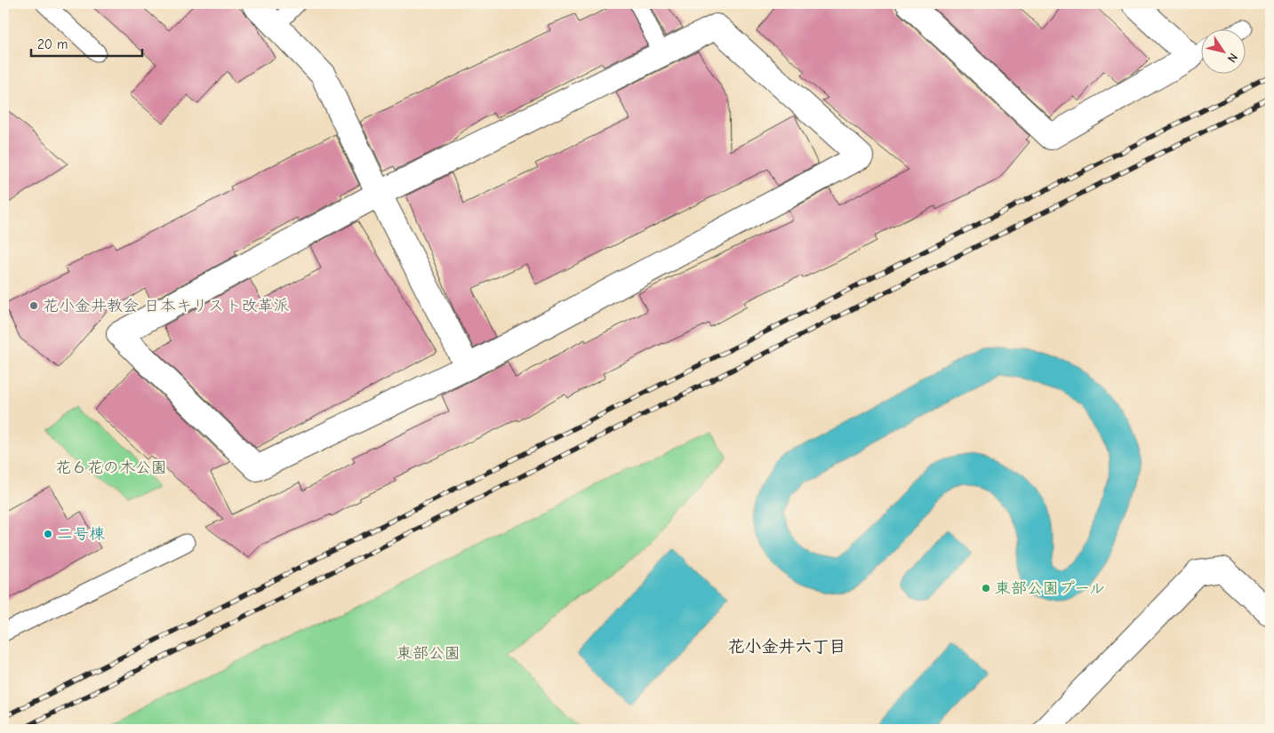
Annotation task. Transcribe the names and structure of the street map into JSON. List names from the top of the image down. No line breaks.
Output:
{"districts":["花小金井六丁目"],"parks":["花６花の木公園","東部公園"],"places":["花小金井教会 日本キリスト改革派","二号棟","東部公園プール"],"scale_bar":"20 m","north":"bottom right"}
